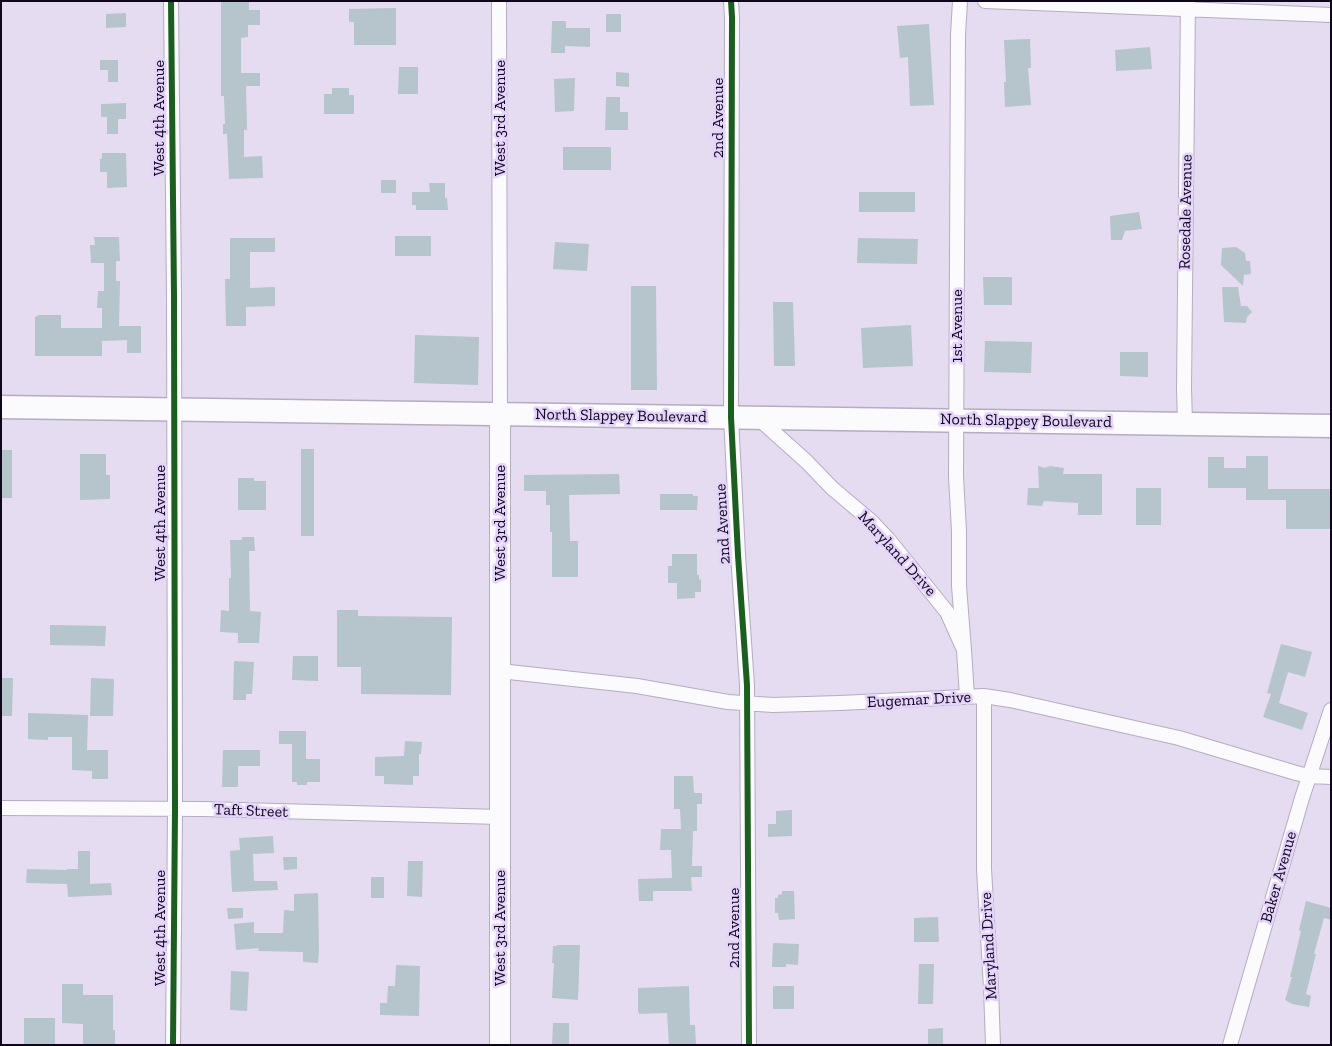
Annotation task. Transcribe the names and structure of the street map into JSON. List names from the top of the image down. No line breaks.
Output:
{"streets":{"main road":["North Slappey Boulevard"],"street":["West 4th Avenue","West 3rd Avenue","2nd Avenue","Rosedale Avenue","1st Avenue","Maryland Drive","Eugemar Drive","Taft Street","Baker Avenue"]},"crossings":[["West 4th Avenue","North Slappey Boulevard"],["West 4th Avenue","Taft Street"],["West 3rd Avenue","North Slappey Boulevard"],["West 3rd Avenue","Eugemar Drive"],["West 3rd Avenue","Taft Street"],["2nd Avenue","North Slappey Boulevard"],["2nd Avenue","Eugemar Drive"],["Rosedale Avenue","North Slappey Boulevard"],["1st Avenue","North Slappey Boulevard"],["1st Avenue","Maryland Drive"],["North Slappey Boulevard","Maryland Drive"],["Maryland Drive","Eugemar Drive"],["Eugemar Drive","Baker Avenue"]]}
